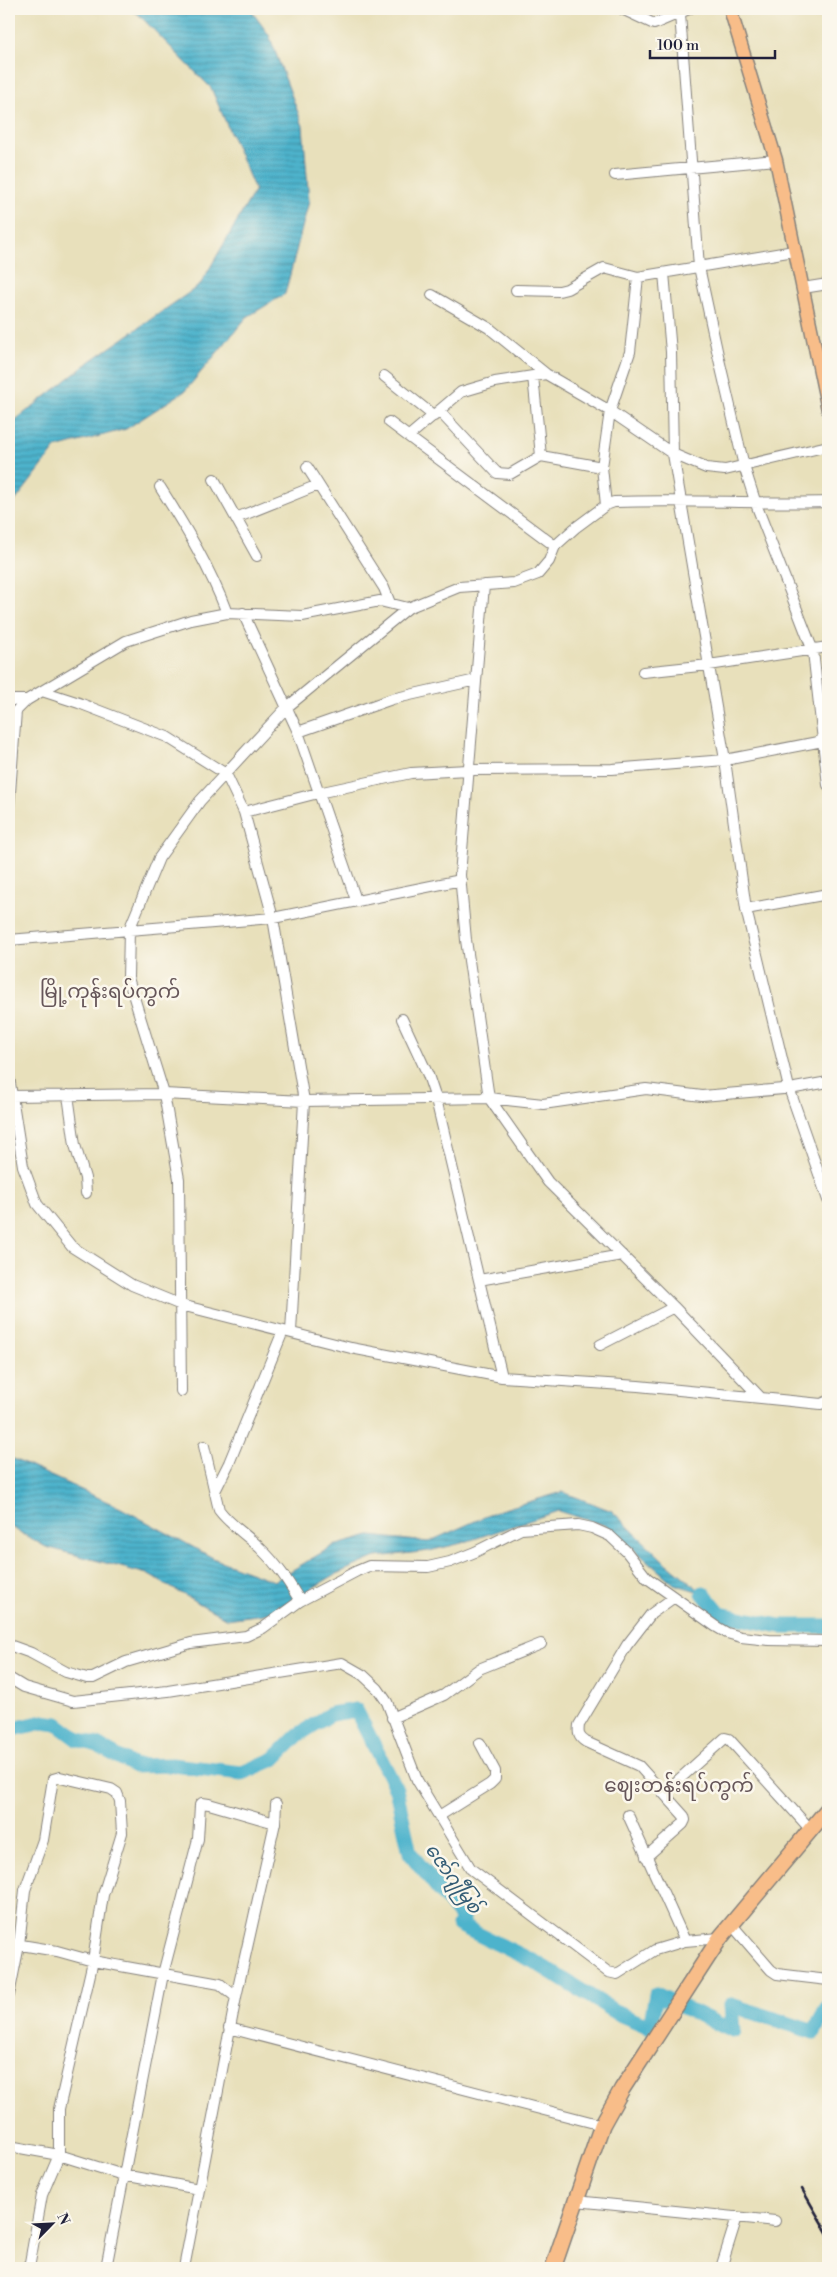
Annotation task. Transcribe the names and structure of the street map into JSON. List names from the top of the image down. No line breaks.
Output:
{"districts":["မြို့ကုန်းရပ်ကွက်","ဈေးတန်းရပ်ကွက်"],"water":["ဇော်ဂျီမြစ်"],"scale_bar":"100 m","north":"top right"}
